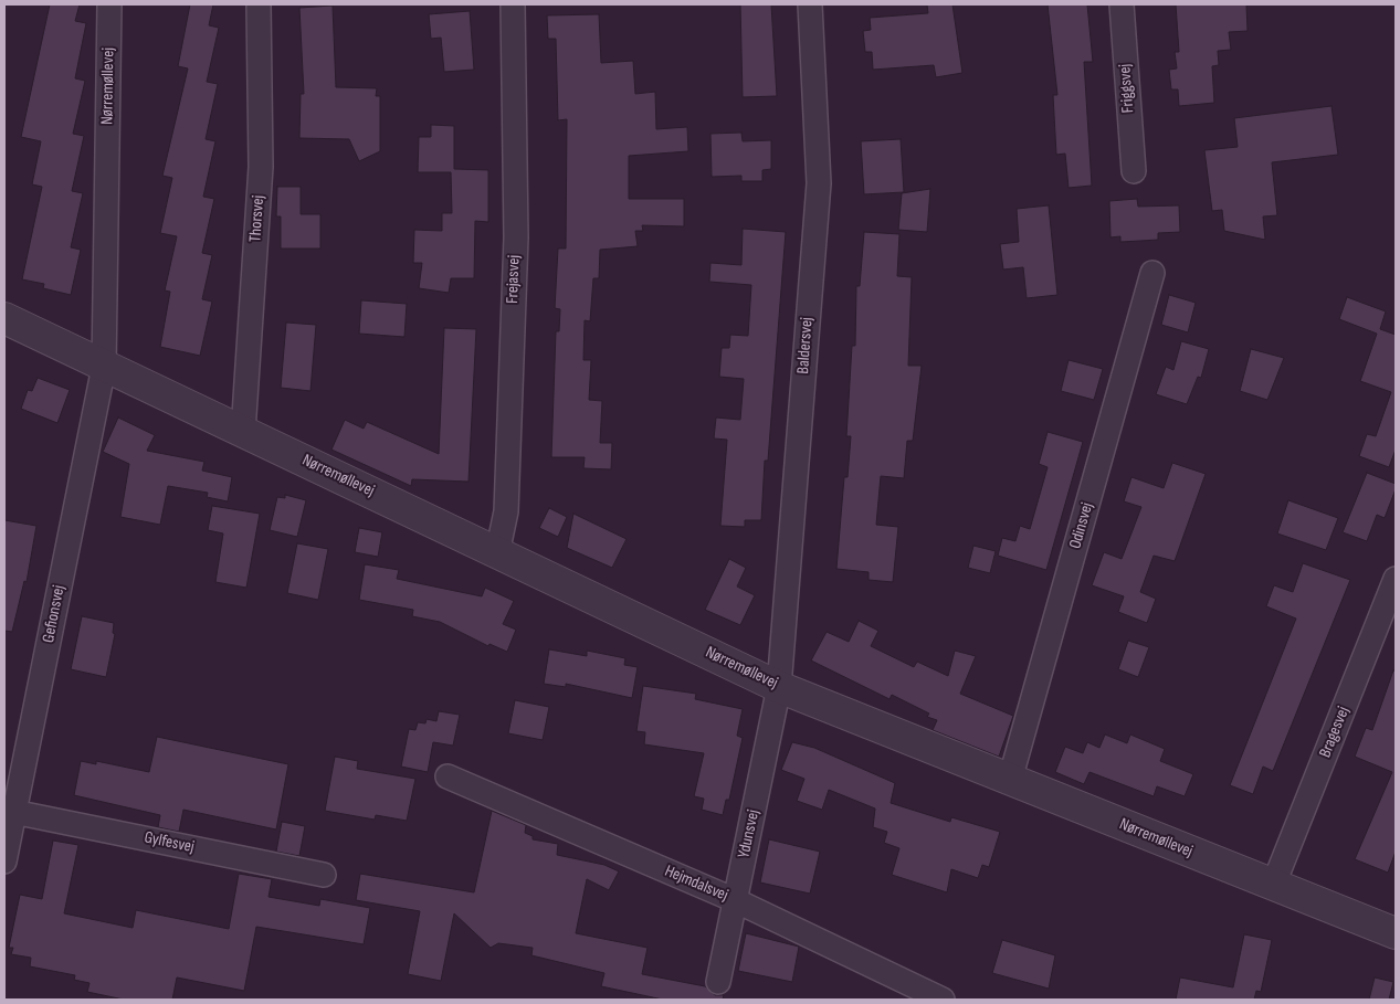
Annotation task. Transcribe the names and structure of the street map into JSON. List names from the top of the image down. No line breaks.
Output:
{"streets":{"street":["Nørremøllevej","Friggsvej","Thorsvej","Frejasvej","Baldersvej","Odinsvej","Gefionsvej","Bragesvej","Ydunsvej","Gylfesvej","Hejmdalsvej"]},"crossings":[["Nørremøllevej","Thorsvej"],["Nørremøllevej","Frejasvej"],["Nørremøllevej","Baldersvej"],["Nørremøllevej","Odinsvej"],["Nørremøllevej","Gefionsvej"],["Nørremøllevej","Bragesvej"],["Nørremøllevej","Ydunsvej"],["Baldersvej","Ydunsvej"],["Gefionsvej","Gylfesvej"],["Ydunsvej","Hejmdalsvej"]]}
